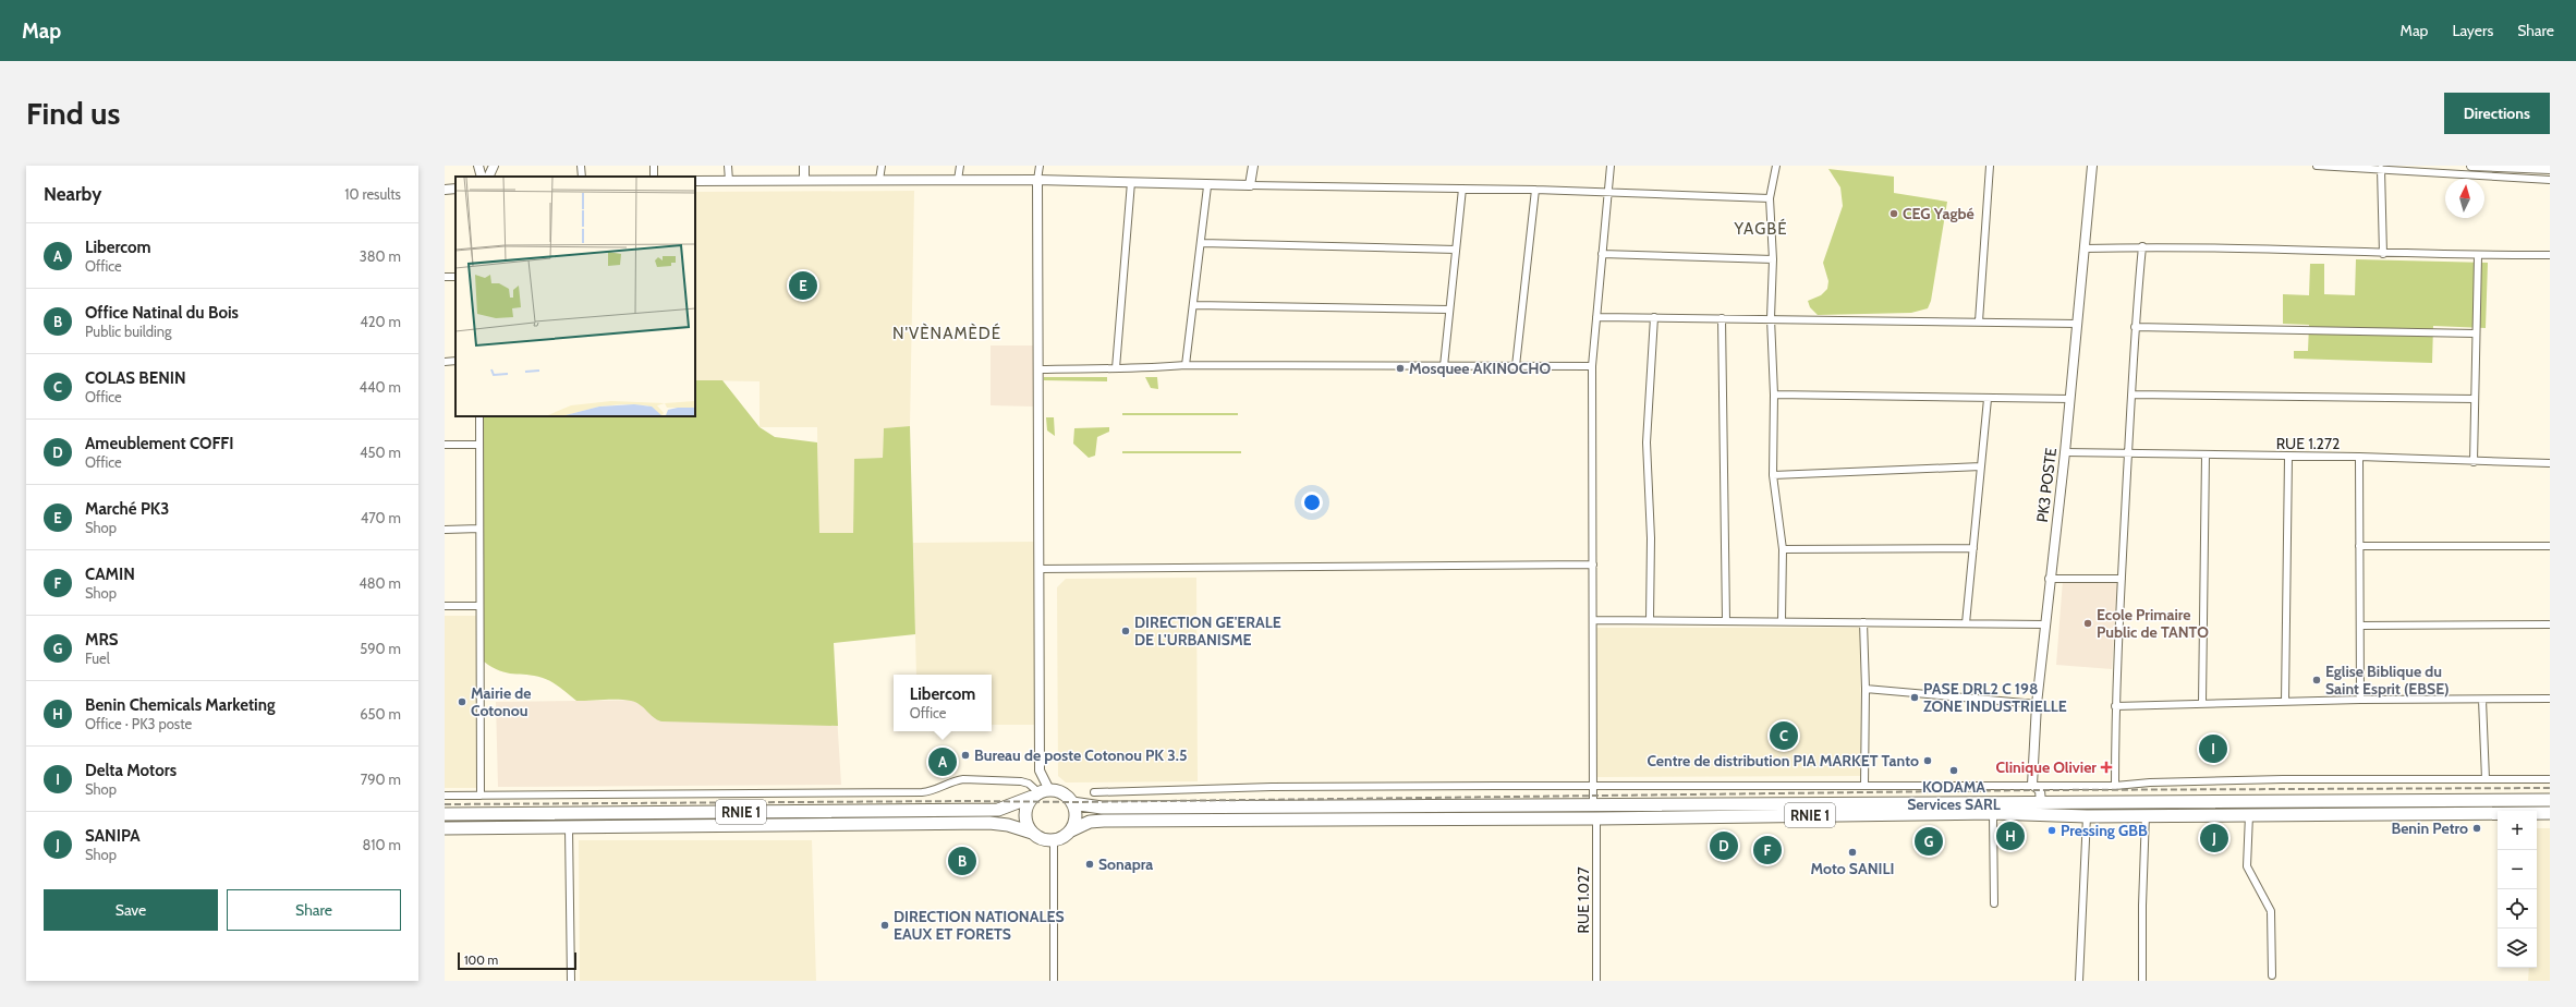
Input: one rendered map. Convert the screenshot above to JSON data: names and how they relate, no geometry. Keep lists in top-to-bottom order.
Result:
{
  "streets": {
    "highway": ["RNIE 1"],
    "street": ["RUE 1.272", "PK3 POSTE", "RUE 1.027"]
  },
  "crossings": [
    ["RUE 1.272", "PK3 POSTE"],
    ["PK3 POSTE", "RNIE 1"],
    ["RNIE 1", "RUE 1.027"]
  ],
  "districts": ["YAGBÉ", "N'VÈNAMÈDÉ"],
  "places": {
    "other": [
      "CEG Yagbé",
      "Mosquee AKINOCHO",
      "Ecole Primaire Public de TANTO",
      "DIRECTION GE'ERALE DE L'URBANISME",
      "Eglise Biblique du Saint Esprit (EBSE)",
      "PASE DRL2 C 198 ZONE INDUSTRIELLE",
      "Mairie de Cotonou",
      "Bureau de poste Cotonou PK 3.5",
      "Centre de distribution PIA MARKET Tanto",
      "KODAMA Services SARL",
      "Benin Petro",
      "Pressing GBB",
      "Moto SANILI",
      "Sonapra",
      "DIRECTION NATIONALES EAUX ET FORETS"
    ],
    "health": ["Clinique Olivier"]
  },
  "scale_bar": "100 m",
  "north": "top",
  "page": {
    "header": "Map",
    "nav": ["Map", "Layers", "Share"],
    "buttons": [
      "Directions",
      ["Save", "Share"]
    ],
    "title": "Find us",
    "heading": ["Nearby", "10 results"],
    "list": [
      {
        "mark": "A",
        "name": "Libercom",
        "note": "Office",
        "value": "380 m"
      },
      {
        "mark": "B",
        "name": "Office Natinal du Bois",
        "note": "Public building",
        "value": "420 m"
      },
      {
        "mark": "C",
        "name": "COLAS BENIN",
        "note": "Office",
        "value": "440 m"
      },
      {
        "mark": "D",
        "name": "Ameublement COFFI",
        "note": "Office",
        "value": "450 m"
      },
      {
        "mark": "E",
        "name": "Marché PK3",
        "note": "Shop",
        "value": "470 m"
      },
      {
        "mark": "F",
        "name": "CAMIN",
        "note": "Shop",
        "value": "480 m"
      },
      {
        "mark": "G",
        "name": "MRS",
        "note": "Fuel",
        "value": "590 m"
      },
      {
        "mark": "H",
        "name": "Benin Chemicals Marketing",
        "note": "Office · PK3 poste",
        "value": "650 m"
      },
      {
        "mark": "I",
        "name": "Delta Motors",
        "note": "Shop",
        "value": "790 m"
      },
      {
        "mark": "J",
        "name": "SANIPA",
        "note": "Shop",
        "value": "810 m"
      }
    ],
    "pins": [
      "E",
      "C",
      "I",
      "A",
      "H",
      "J",
      "G",
      "D",
      "F",
      "B"
    ],
    "popup": ["Libercom", "Office"],
    "map_buttons": ["+", "−"],
    "scale": "100 m"
  }
}
